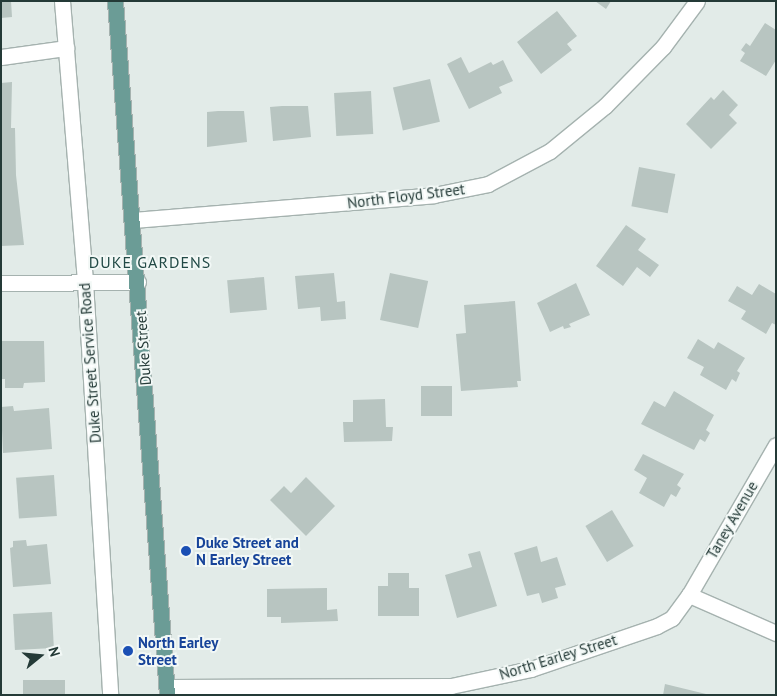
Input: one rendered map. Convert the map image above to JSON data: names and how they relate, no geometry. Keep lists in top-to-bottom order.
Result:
{
  "streets": {
    "main road": ["Duke Street"],
    "street": [
      "North Floyd Street",
      "Duke Street Service Road",
      "Taney Avenue",
      "North Earley Street"
    ]
  },
  "crossings": [
    ["North Floyd Street", "Duke Street"],
    ["Duke Street", "North Earley Street"],
    ["Taney Avenue", "North Earley Street"]
  ],
  "districts": ["DUKE GARDENS"],
  "places": ["Duke Street and N Earley Street", "North Earley Street"],
  "north": "right"
}
